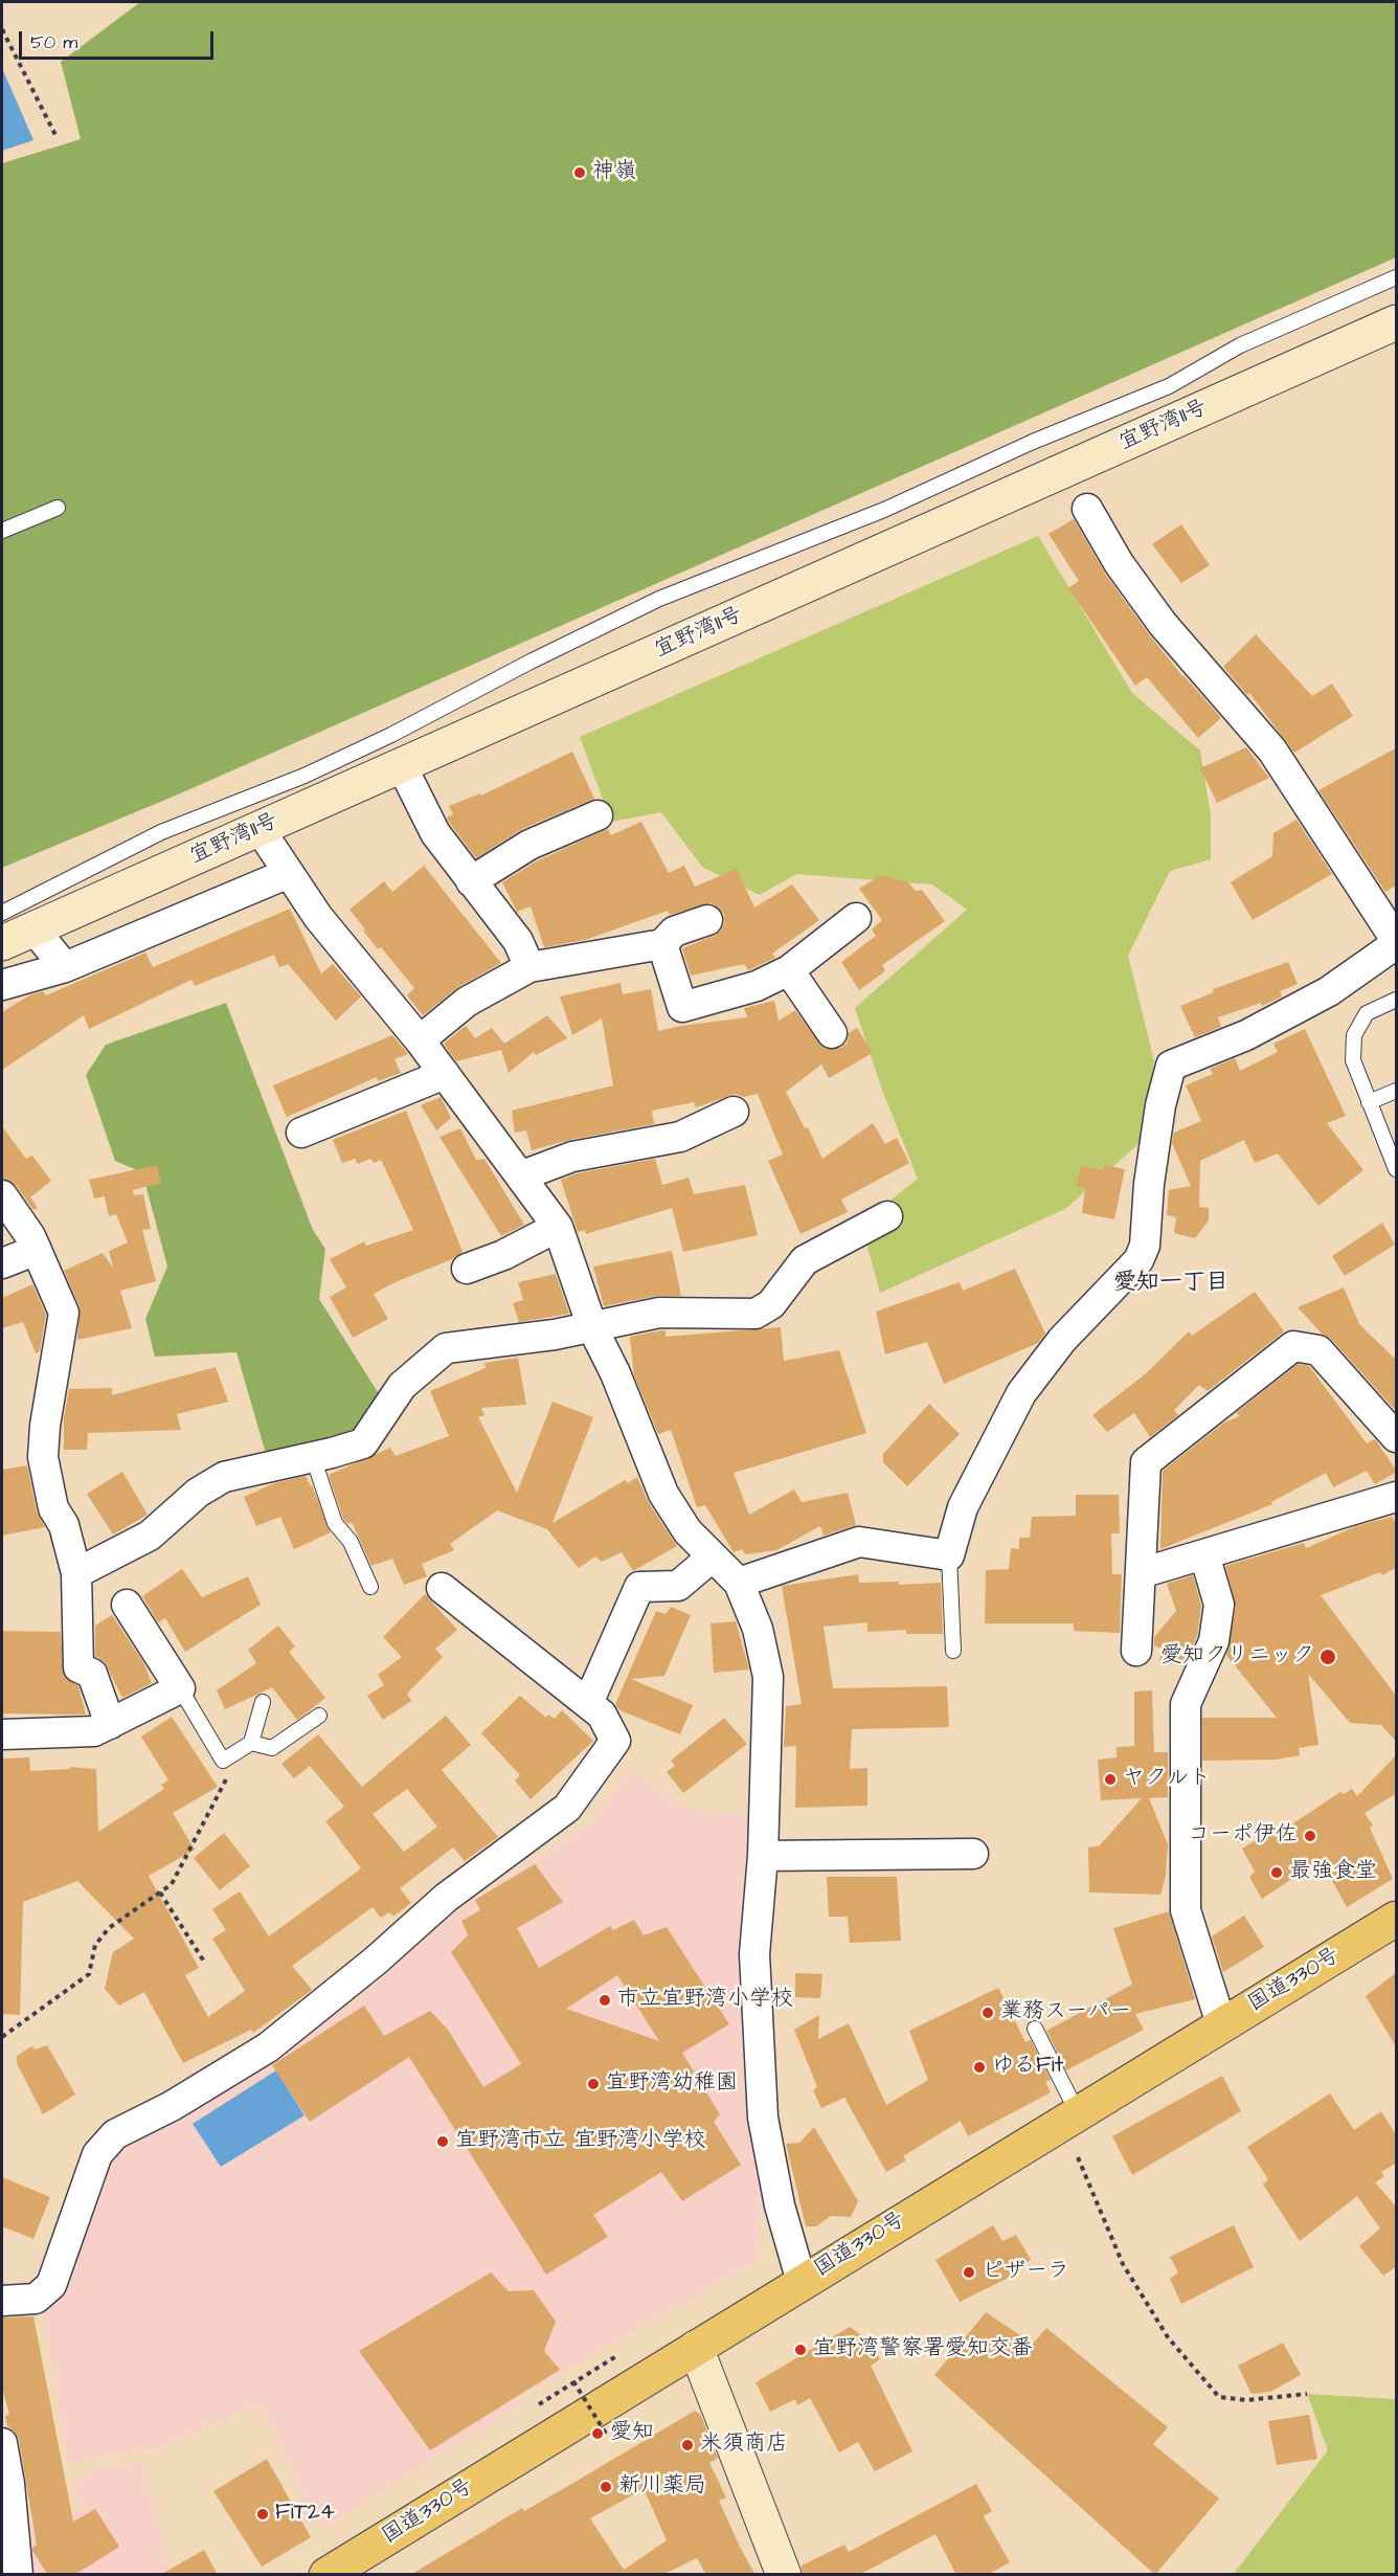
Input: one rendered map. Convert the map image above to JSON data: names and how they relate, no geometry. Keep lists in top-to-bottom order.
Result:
{
  "streets": {
    "highway": ["国道330号"],
    "street": ["宜野湾11号"]
  },
  "districts": ["愛知一丁目"],
  "places": [
    "神嶺",
    "愛知クリニック",
    "ヤクルト",
    "コーポ伊佐",
    "最強食堂",
    "市立宜野湾小学校",
    "業務スーパー",
    "ゆるFit",
    "宜野湾幼稚園",
    "宜野湾市立 宜野湾小学校",
    "ピザーラ",
    "宜野湾警察署愛知交番",
    "愛知",
    "米須商店",
    "新川薬局",
    "FiT24"
  ],
  "scale_bar": "50 m"
}
